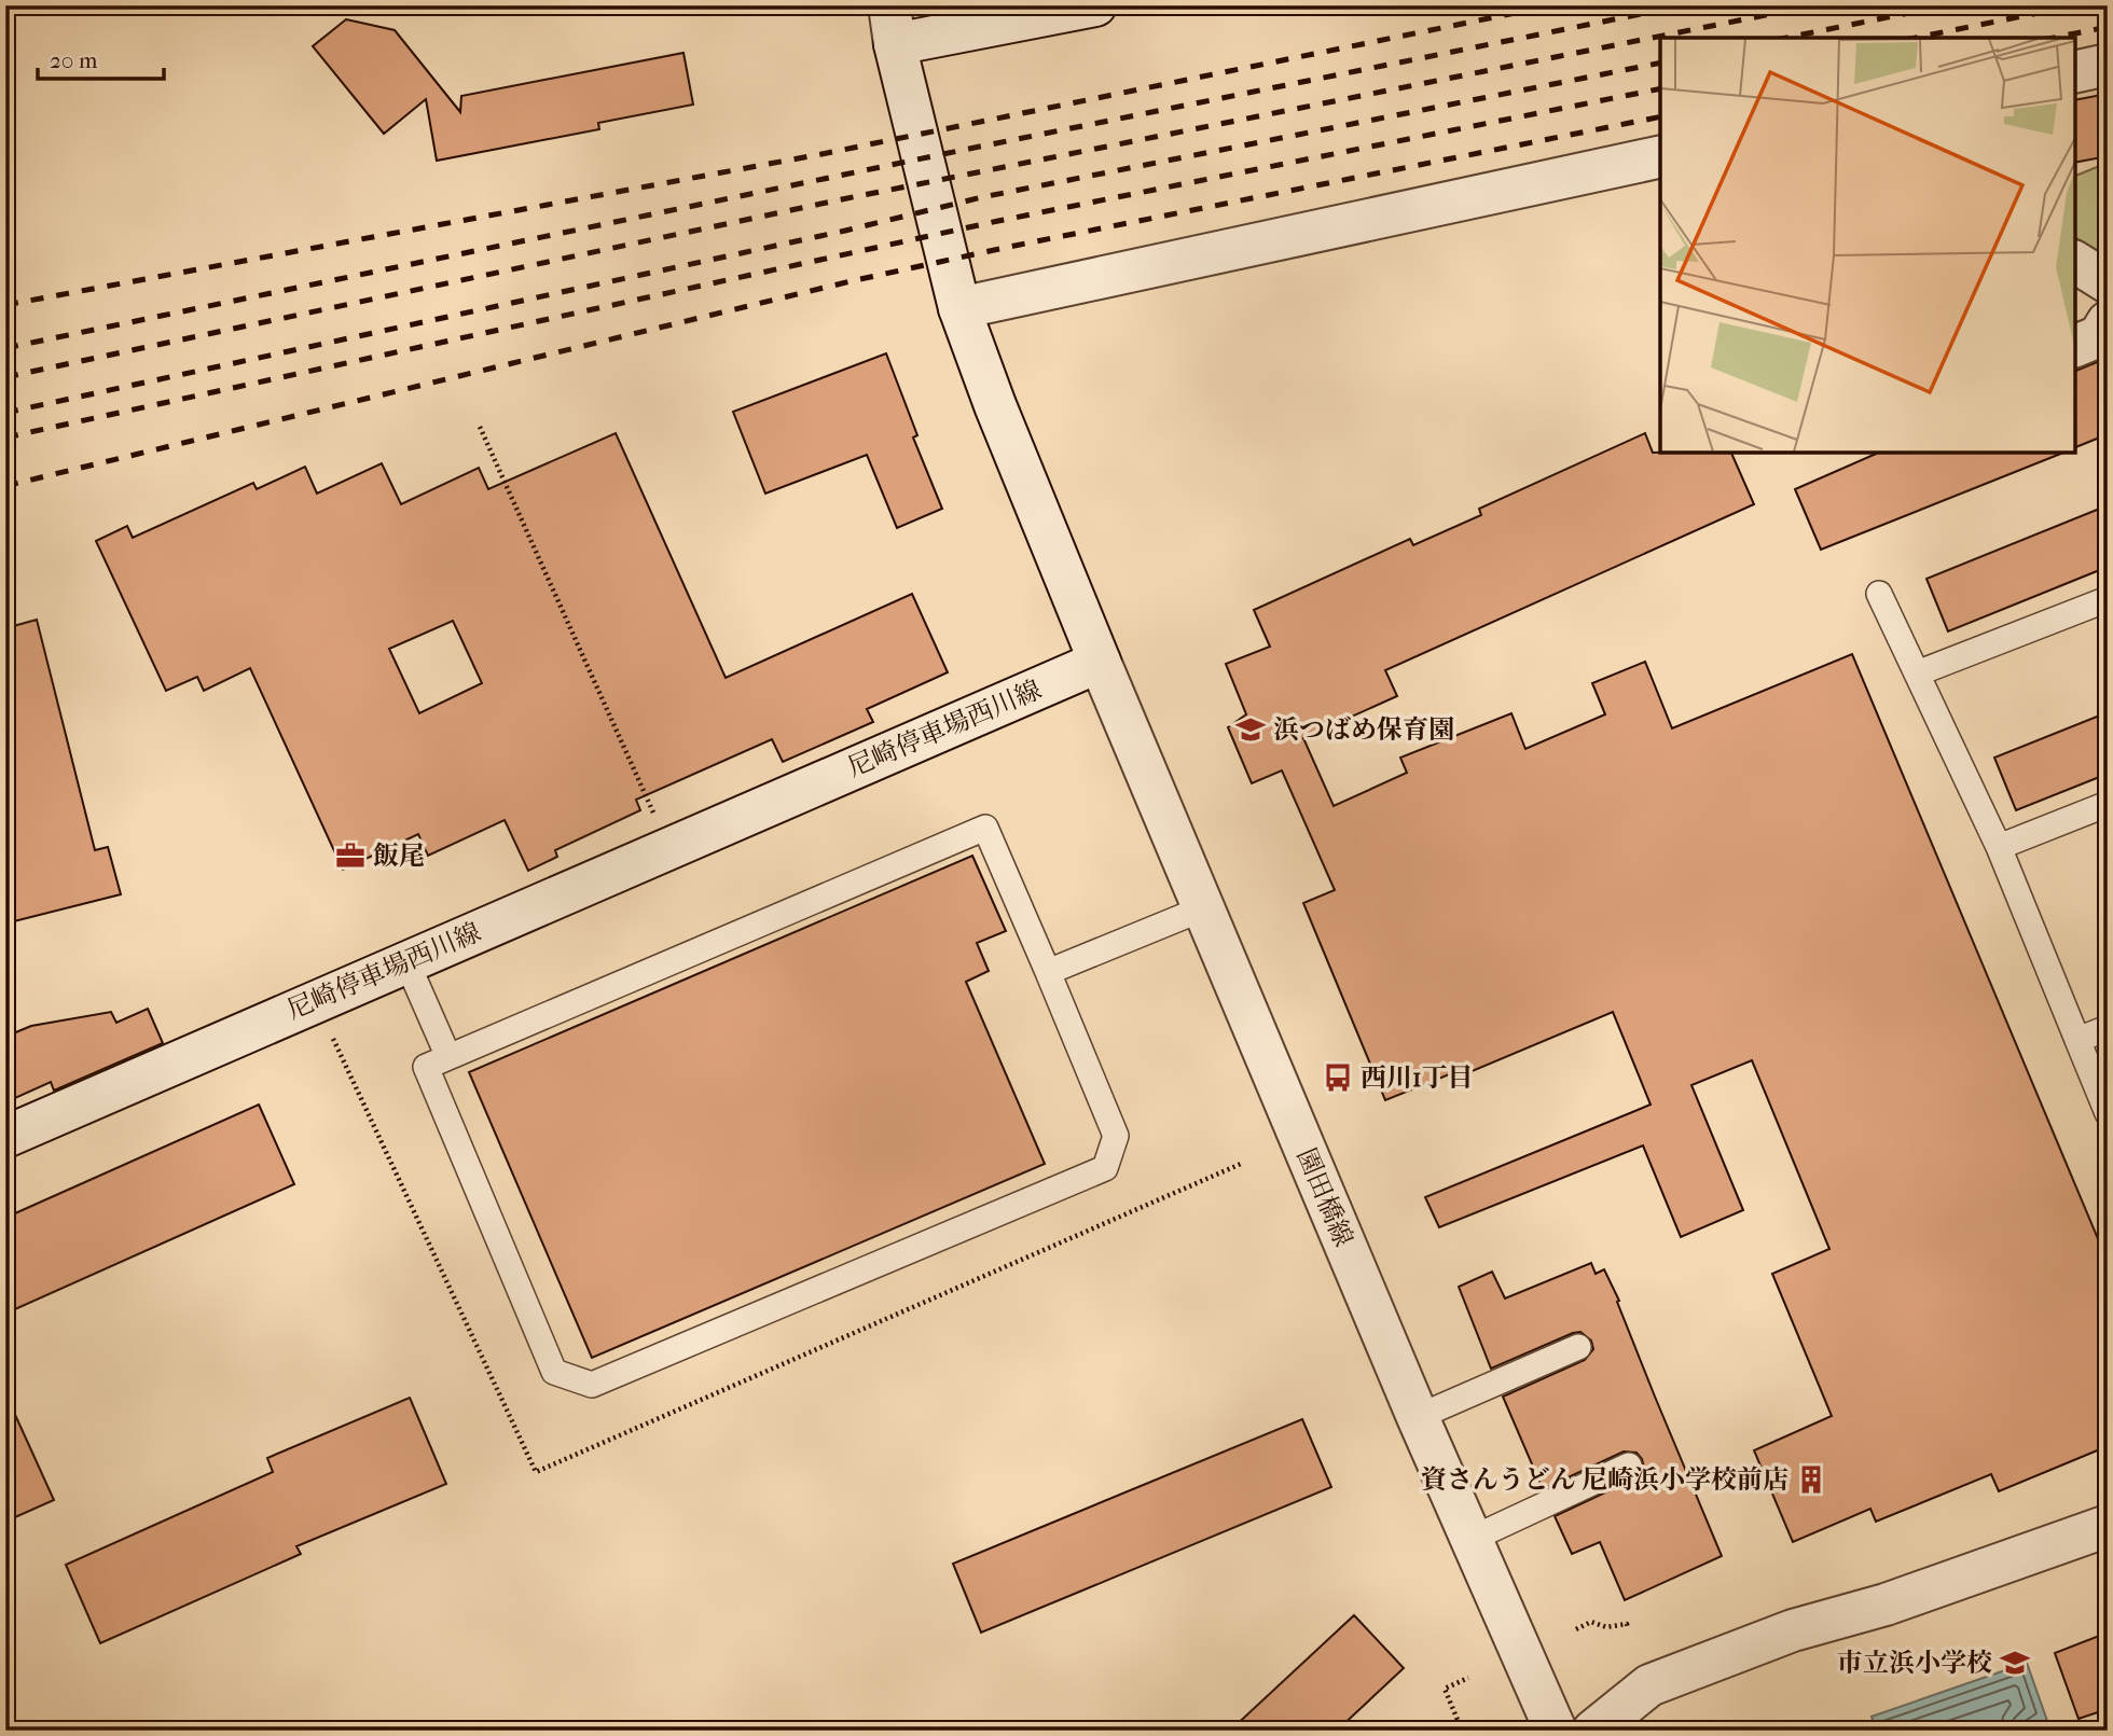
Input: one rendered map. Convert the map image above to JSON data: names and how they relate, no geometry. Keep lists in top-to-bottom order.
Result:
{
  "streets": {
    "street": ["尼崎停車場西川線", "園田橋線"]
  },
  "crossings": [
    ["尼崎停車場西川線", "園田橋線"]
  ],
  "places": {
    "school or university": ["浜つばめ保育園", "市立浜小学校"],
    "office": ["飯尾"],
    "bus stop": ["西川1丁目"],
    "building": ["資さんうどん 尼崎浜小学校前店"]
  },
  "scale_bar": "20 m"
}
